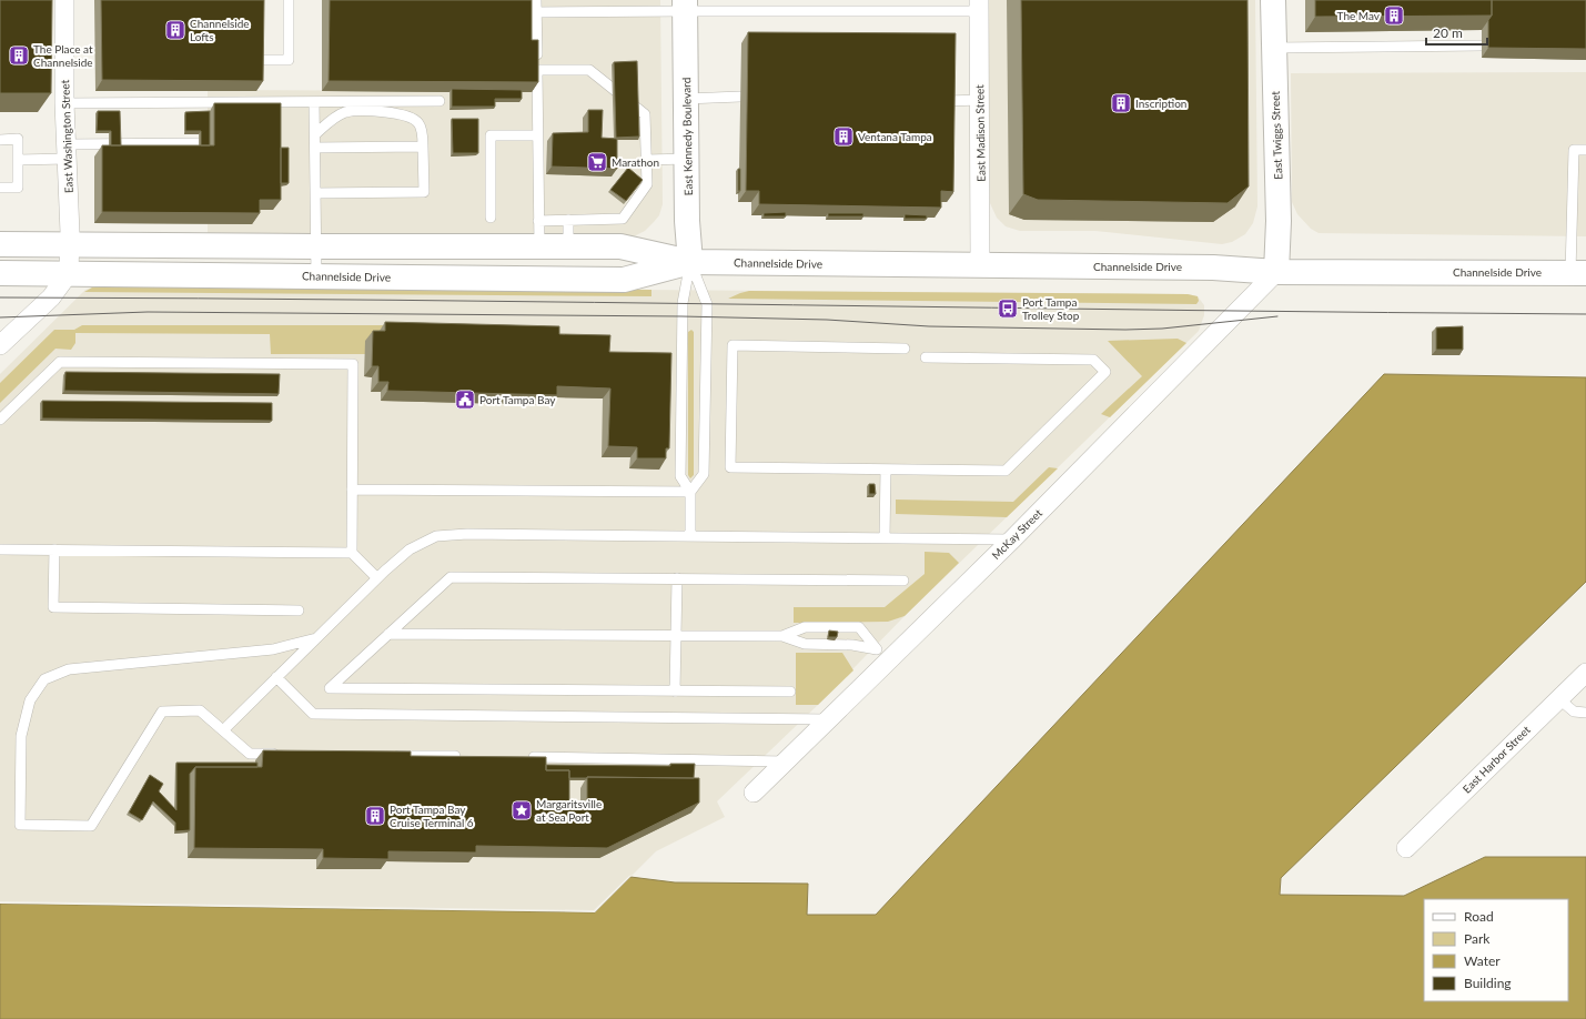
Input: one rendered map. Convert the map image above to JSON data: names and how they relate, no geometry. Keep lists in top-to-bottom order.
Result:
{
  "streets": {
    "main road": ["East Twiggs Street", "East Kennedy Boulevard", "Channelside Drive"],
    "street": [
      "East Madison Street",
      "East Washington Street",
      "McKay Street",
      "East Harbor Street"
    ]
  },
  "crossings": [
    ["East Madison Street", "Channelside Drive"],
    ["East Twiggs Street", "Channelside Drive"],
    ["East Twiggs Street", "McKay Street"],
    ["East Washington Street", "Channelside Drive"],
    ["East Kennedy Boulevard", "Channelside Drive"],
    ["Channelside Drive", "McKay Street"]
  ],
  "places": {
    "building": [
      "The Mav",
      "Channelside Lofts",
      "The Place at Channelside",
      "Inscription",
      "Ventana Tampa",
      "Port Tampa Bay Cruise Terminal 6"
    ],
    "supermarket": ["Marathon"],
    "bus stop": ["Port Tampa Trolley Stop"],
    "public building": ["Port Tampa Bay"],
    "place": ["Margaritsville at Sea Port"]
  },
  "legend": [
    "Road",
    "Park",
    "Water",
    "Building"
  ],
  "scale_bar": "20 m"
}
